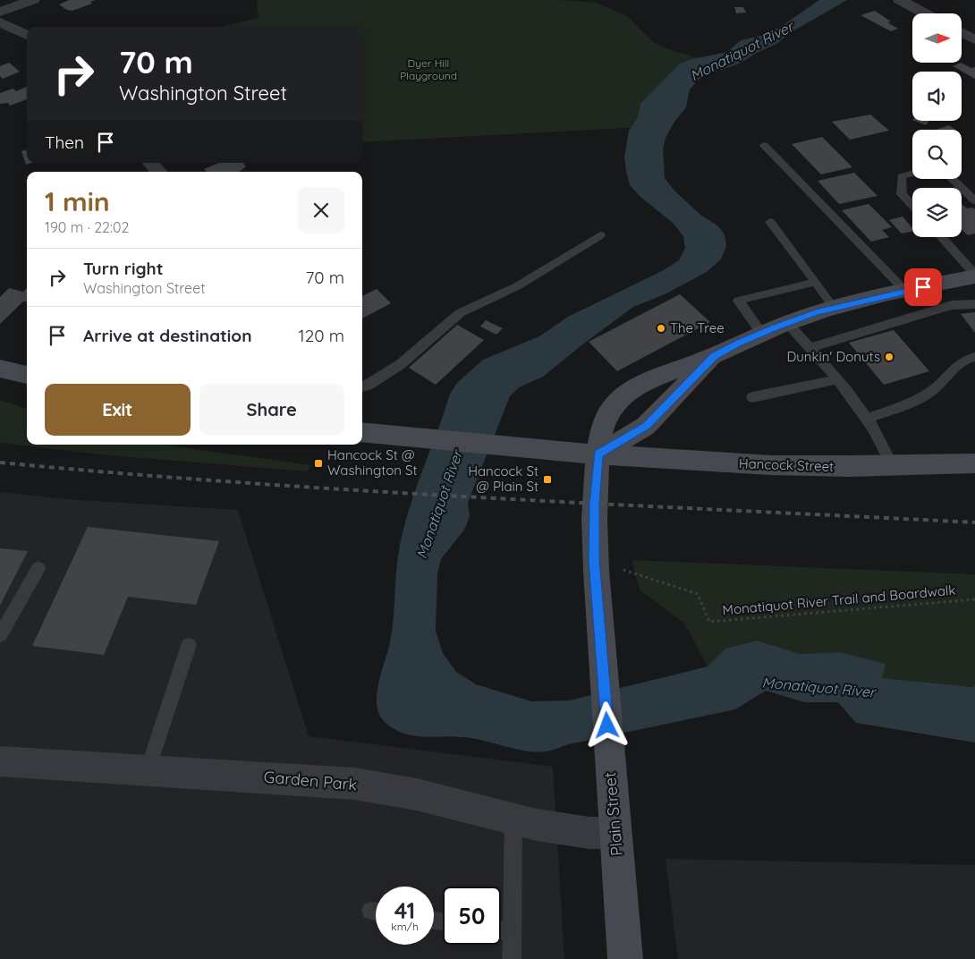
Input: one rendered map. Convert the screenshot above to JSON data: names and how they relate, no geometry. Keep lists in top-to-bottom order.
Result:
{
  "streets": {
    "main road": ["Hancock Street", "Plain Street"],
    "street": ["Garden Park"],
    "path": ["Monatiquot River Trail and Boardwalk"]
  },
  "crossings": [
    ["Hancock Street", "Plain Street"],
    ["Monatiquot River Trail and Boardwalk", "Plain Street"],
    ["Garden Park", "Plain Street"]
  ],
  "water": ["Monatiquot River"],
  "parks": ["Dyer Hill Playground"],
  "places": {
    "other": ["The Tree", "Dunkin' Donuts"],
    "transit": ["Hancock St @ Washington St", "Hancock St @ Plain St"]
  },
  "north": "right",
  "page": {
    "turn": ["70 m", "Washington Street"],
    "then": "Then",
    "heading": ["1 min", "190 m · 22:02"],
    "list": [
      {
        "name": "Turn right",
        "note": "Washington Street",
        "value": "70 m"
      },
      {
        "name": "Arrive at destination",
        "value": "120 m"
      }
    ],
    "buttons": ["Exit", "Share"],
    "speed": "41 km/h",
    "limit": "50"
  }
}
